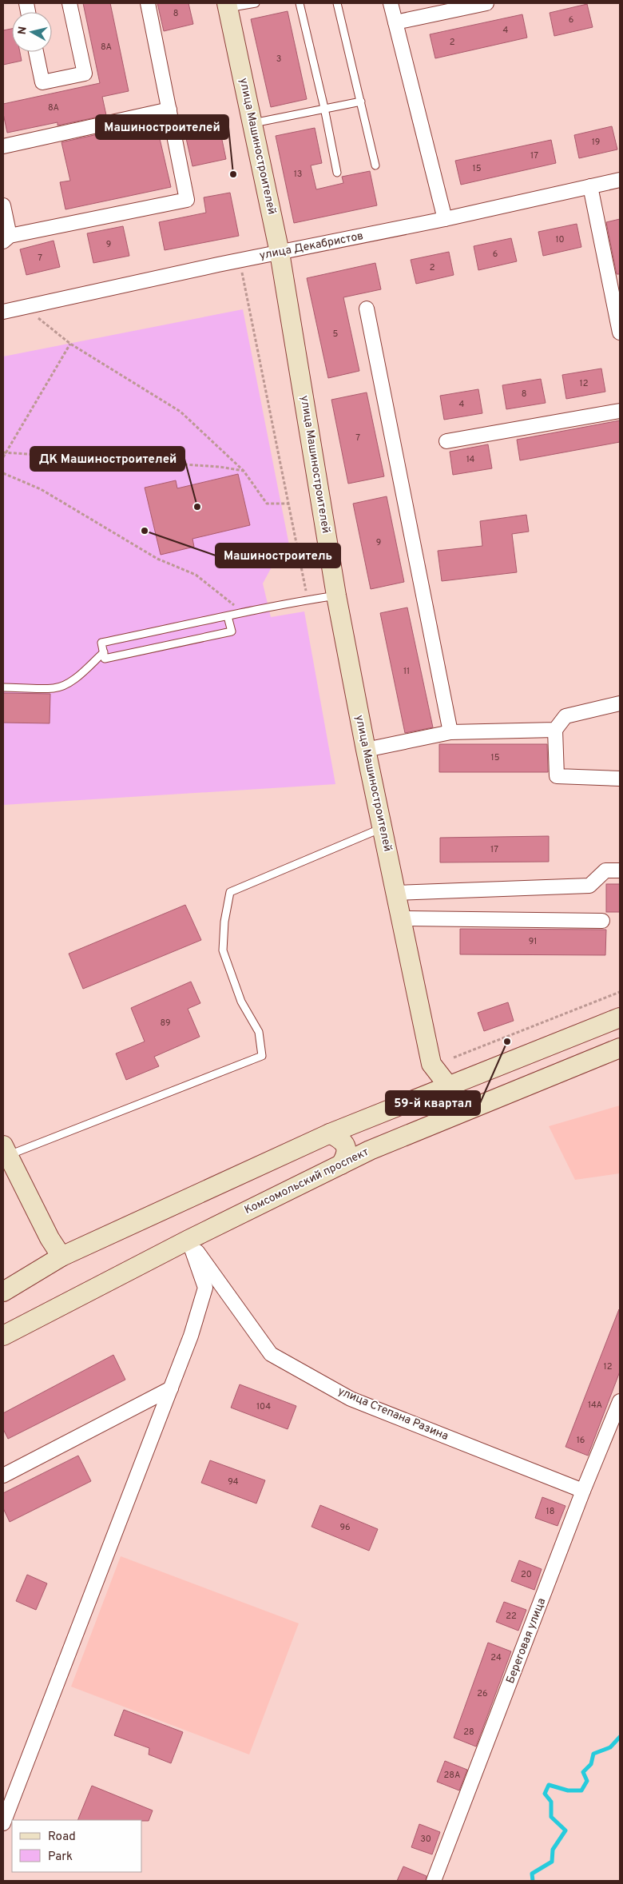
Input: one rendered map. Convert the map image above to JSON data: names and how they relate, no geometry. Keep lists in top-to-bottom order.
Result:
{
  "streets": {
    "main road": ["улица Машиностроителей", "Комсомольский проспект"],
    "street": ["улица Декабристов", "улица Степана Разина", "Береговая улица"]
  },
  "crossings": [
    ["улица Машиностроителей", "улица Декабристов"],
    ["Комсомольский проспект", "улица Степана Разина"],
    ["улица Степана Разина", "Береговая улица"]
  ],
  "places": [
    "Машиностроителей",
    "ДК Машиностроителей",
    "Машиностроитель",
    "59-й квартал"
  ],
  "house_numbers": [
    "8",
    "6",
    "4",
    "2",
    "8А",
    "3",
    "8А",
    "19",
    "17",
    "15",
    "13",
    "10",
    "9",
    "6",
    "7",
    "2",
    "5",
    "12",
    "8",
    "4",
    "7",
    "14",
    "9",
    "11",
    "15",
    "17",
    "91",
    "89",
    "12",
    "14А",
    "104",
    "16",
    "94",
    "18",
    "96",
    "20",
    "22",
    "24",
    "26",
    "28",
    "28А",
    "30"
  ],
  "legend": ["Road", "Park"],
  "north": "left"
}
